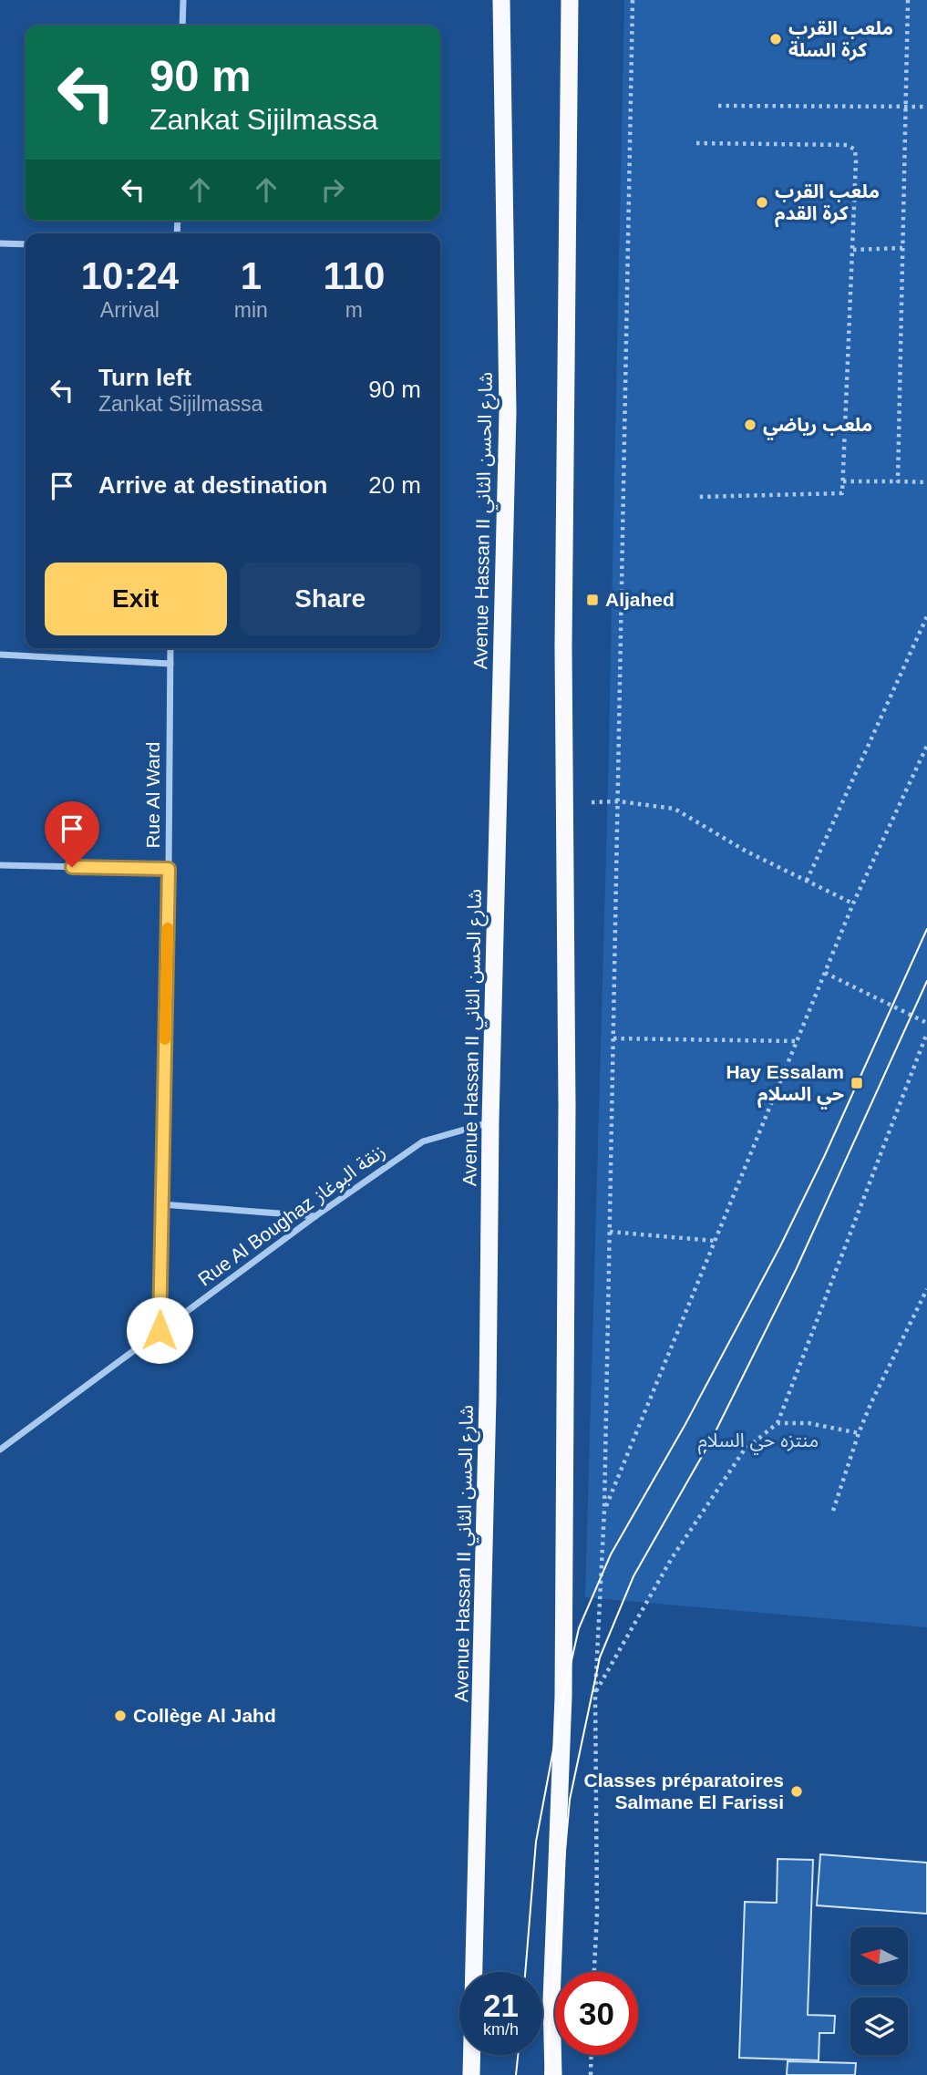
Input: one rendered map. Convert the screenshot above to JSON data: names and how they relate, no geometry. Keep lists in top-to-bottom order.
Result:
{
  "streets": {
    "highway": ["Avenue Hassan II شارع الحسن الثاني"],
    "street": ["Rue Al Ward", "Rue Al Boughaz زنقة البوغاز"]
  },
  "crossings": [
    ["Avenue Hassan II شارع الحسن الثاني", "Rue Al Boughaz زنقة البوغاز"],
    ["Rue Al Ward", "Rue Al Boughaz زنقة البوغاز"]
  ],
  "parks": ["منتزه حي السلام"],
  "places": {
    "other": [
      "ملعب القرب كرة السلة",
      "ملعب القرب كرة القدم",
      "ملعب رياضي",
      "Collège Al Jahd",
      "Classes préparatoires Salmane El Farissi"
    ],
    "transit": ["Aljahed", "Hay Essalam حي السلام"]
  },
  "north": "left",
  "page": {
    "turn": ["90 m", "Zankat Sijilmassa"],
    "eta": [
      "10:24",
      "Arrival",
      "1",
      "min",
      "110",
      "m"
    ],
    "list": [
      {
        "name": "Turn left",
        "note": "Zankat Sijilmassa",
        "value": "90 m"
      },
      {
        "name": "Arrive at destination",
        "value": "20 m"
      }
    ],
    "buttons": ["Exit", "Share"],
    "speed": "21 km/h",
    "limit": "30"
  }
}
